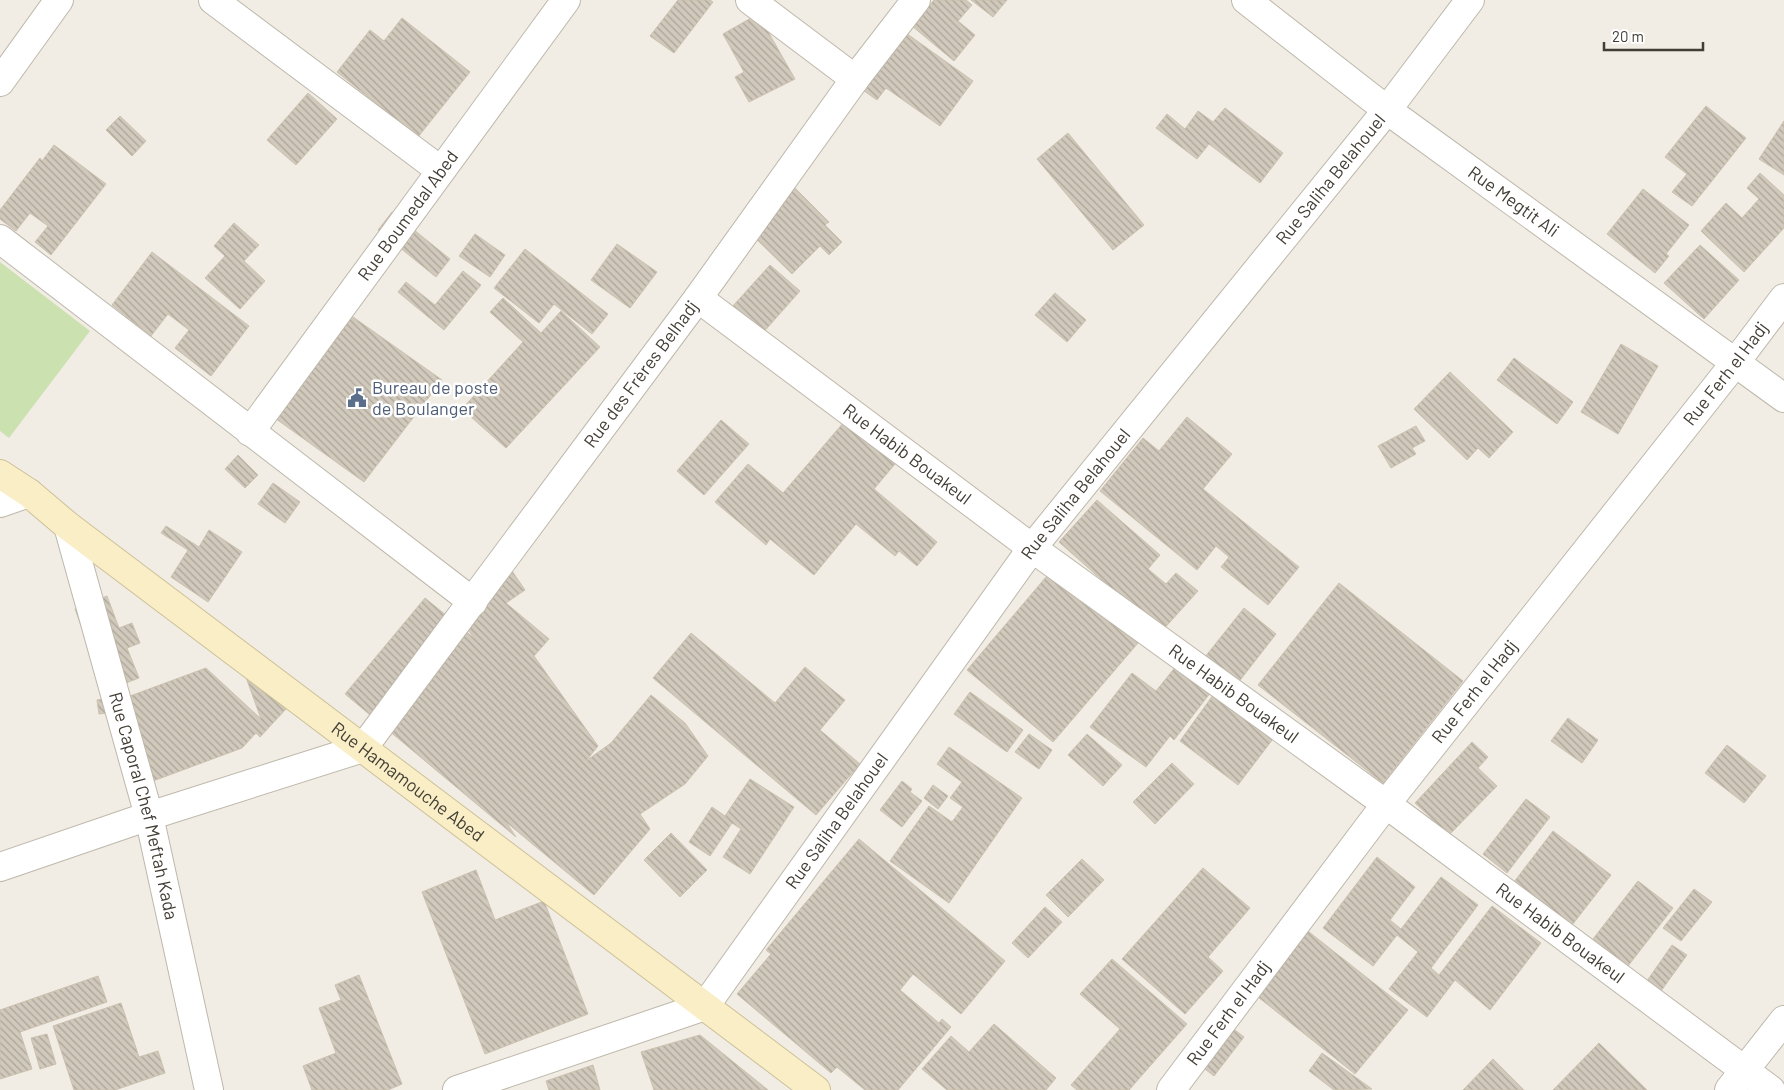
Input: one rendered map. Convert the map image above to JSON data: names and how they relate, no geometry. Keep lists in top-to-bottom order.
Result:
{
  "streets": {
    "main road": ["Rue Hamamouche Abed"],
    "street": [
      "Rue Saliha Belahouel",
      "Rue Megtit Ali",
      "Rue Boumedal Abed",
      "Rue Ferh el Hadj",
      "Rue des Frères Belhadj",
      "Rue Habib Bouakeul",
      "Rue Caporal Chef Meftah Kada"
    ]
  },
  "crossings": [
    ["Rue Saliha Belahouel", "Rue Megtit Ali"],
    ["Rue Saliha Belahouel", "Rue Habib Bouakeul"],
    ["Rue Saliha Belahouel", "Rue Hamamouche Abed"],
    ["Rue Megtit Ali", "Rue Ferh el Hadj"],
    ["Rue Ferh el Hadj", "Rue Habib Bouakeul"],
    ["Rue des Frères Belhadj", "Rue Habib Bouakeul"],
    ["Rue des Frères Belhadj", "Rue Hamamouche Abed"],
    ["Rue Hamamouche Abed", "Rue Caporal Chef Meftah Kada"]
  ],
  "places": {
    "public building": ["Bureau de poste de Boulanger"]
  },
  "scale_bar": "20 m"
}
